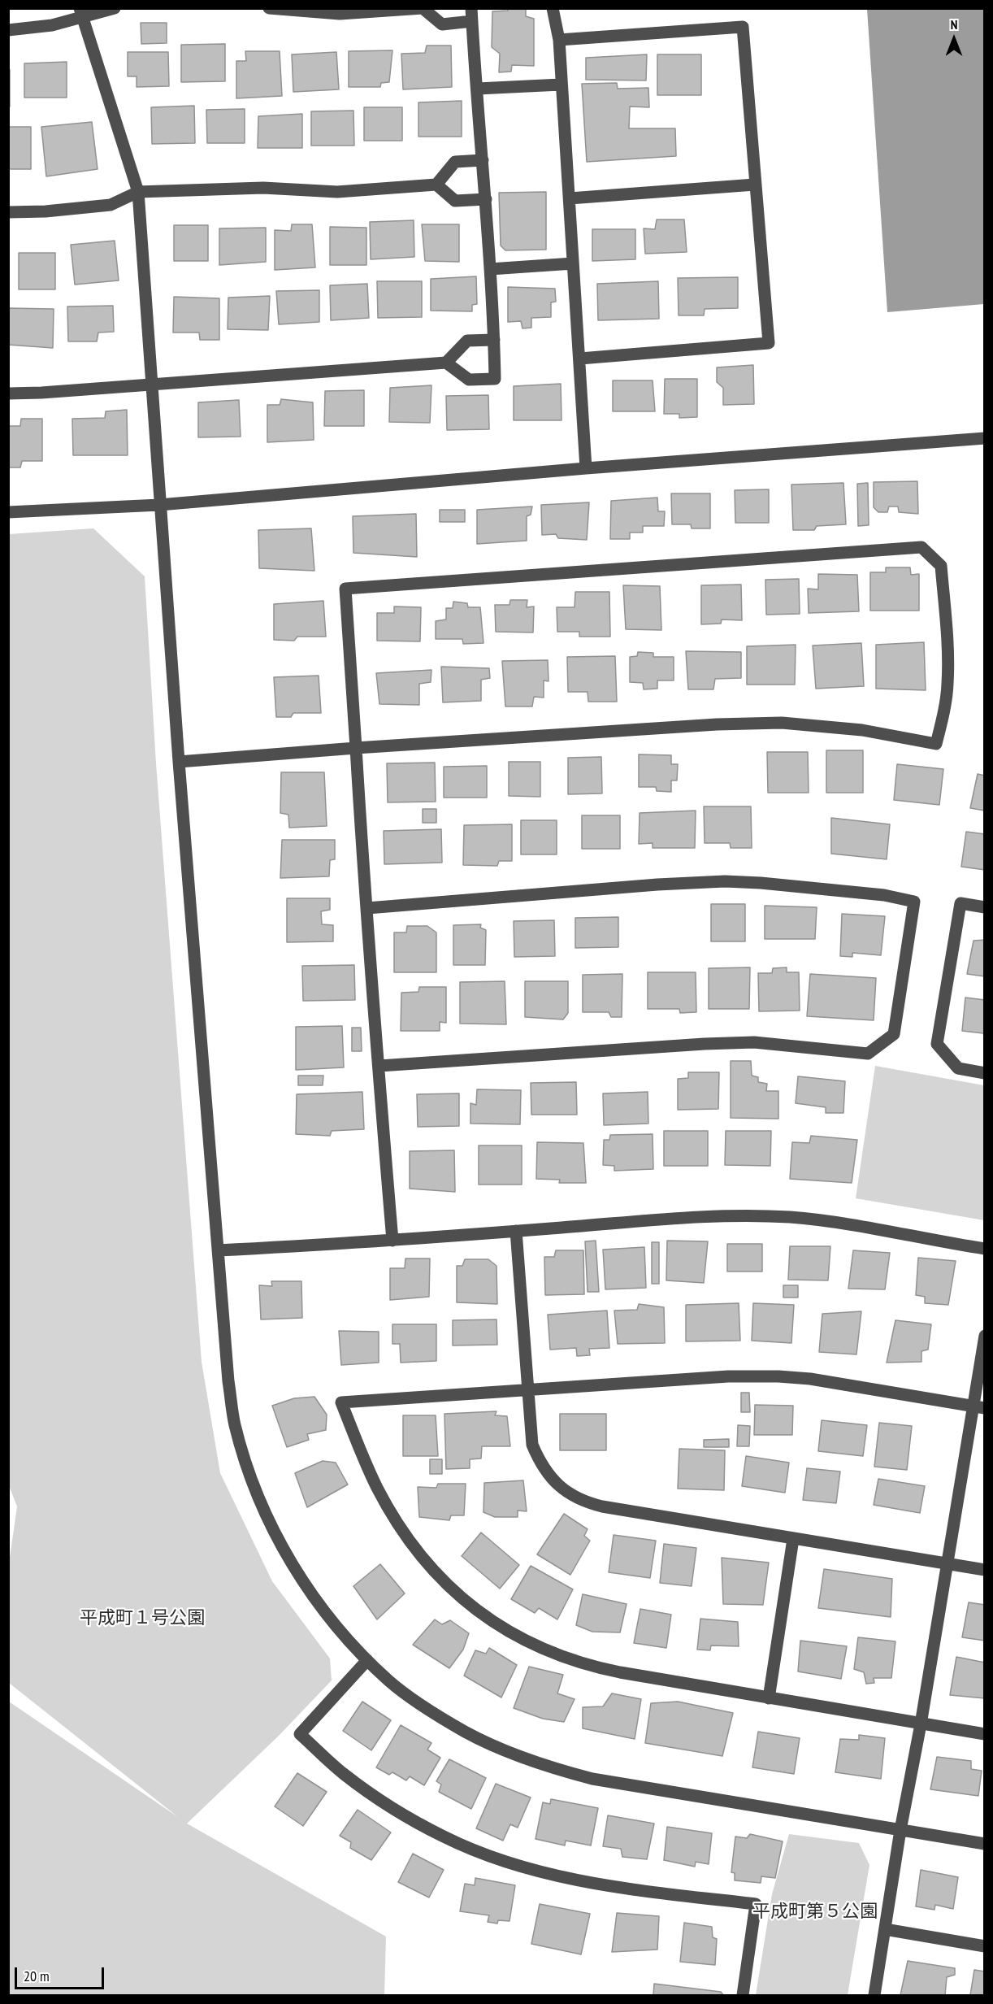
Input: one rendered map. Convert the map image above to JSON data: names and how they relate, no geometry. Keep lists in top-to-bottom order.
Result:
{
  "parks": ["平成町１号公園", "平成町第５公園"],
  "scale_bar": "20 m",
  "north": "top"
}
